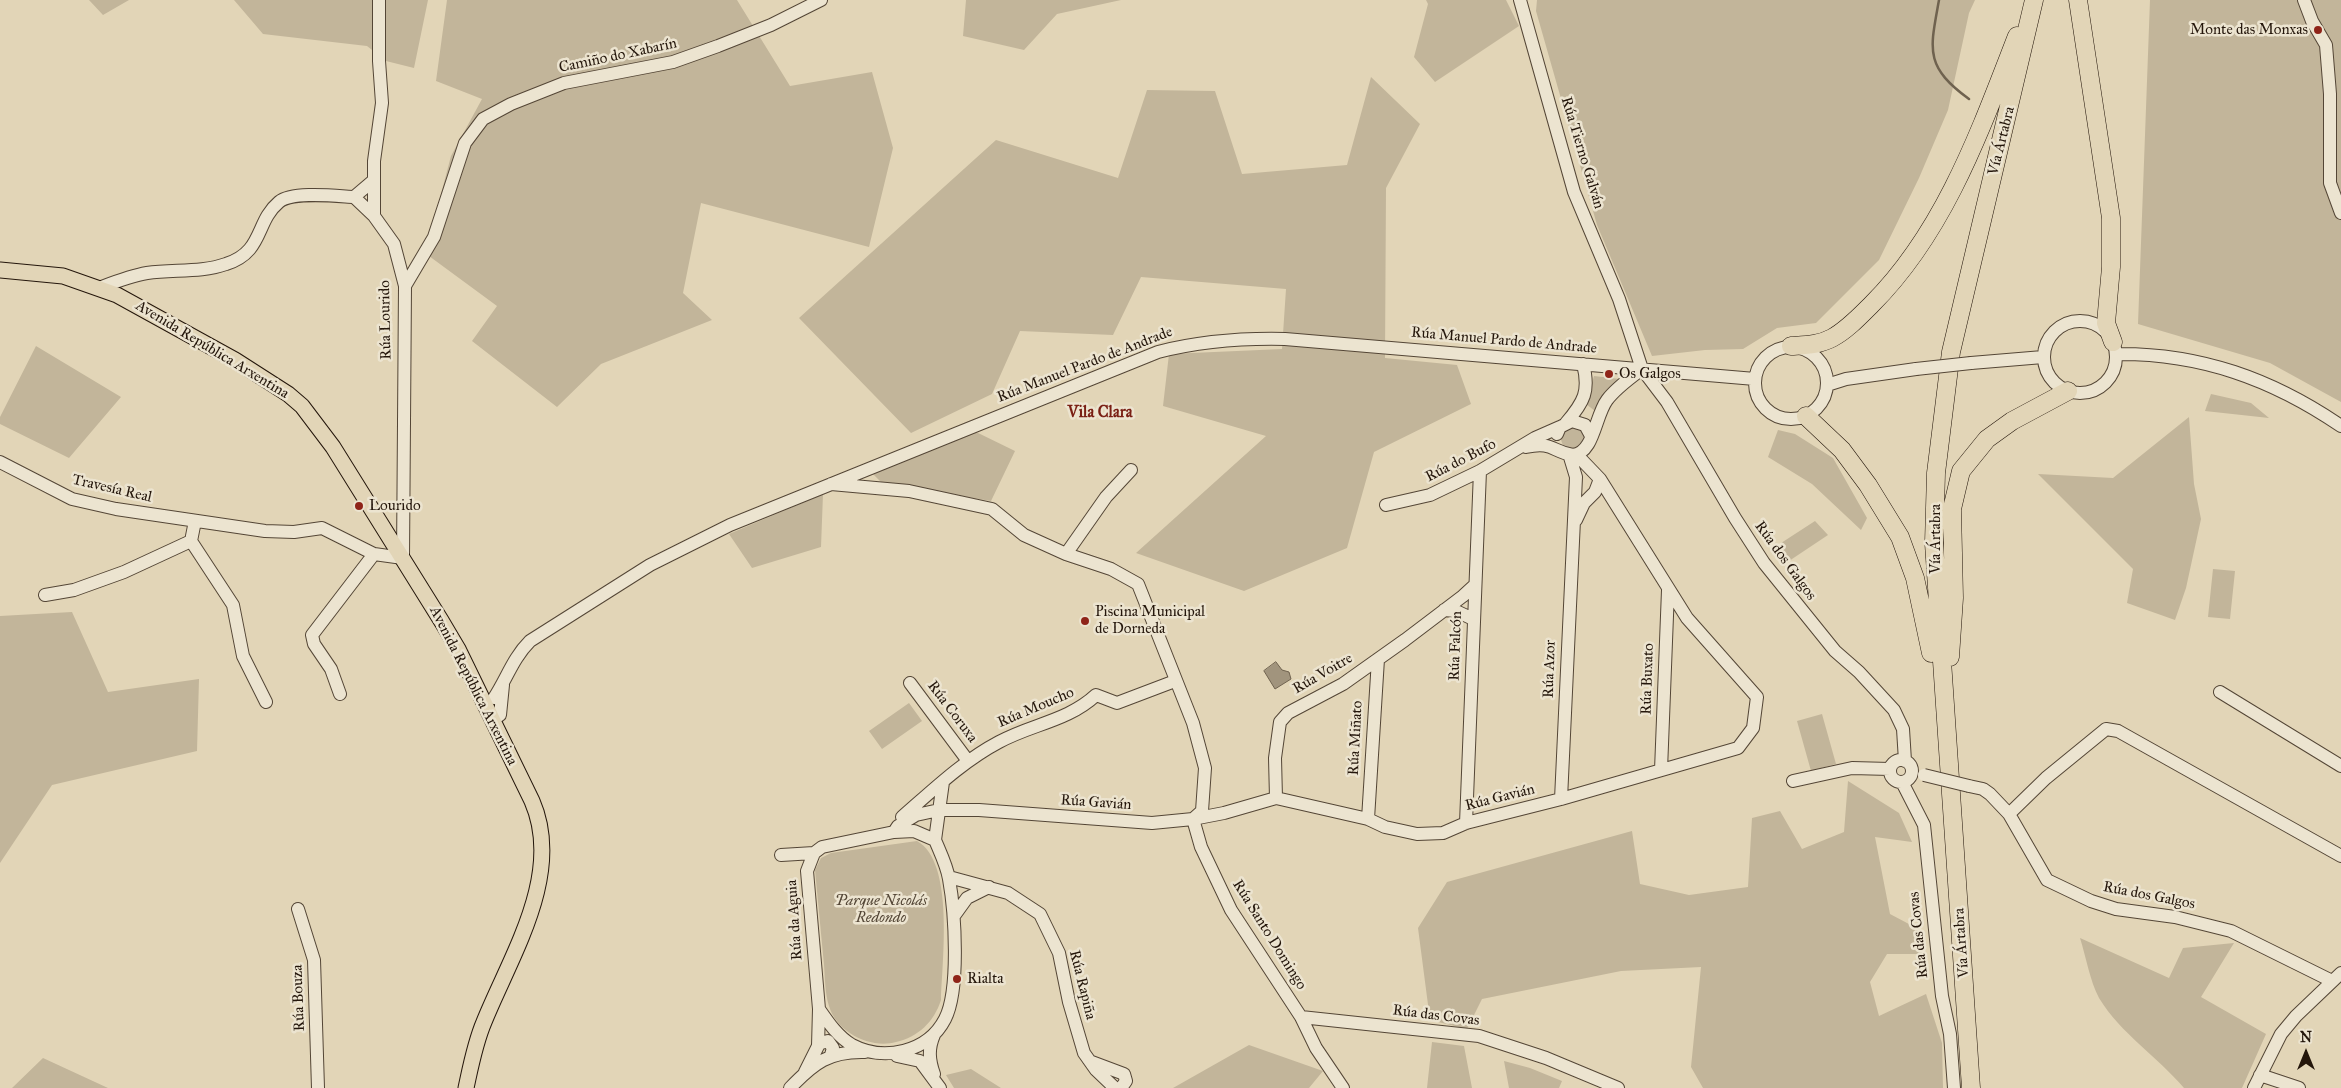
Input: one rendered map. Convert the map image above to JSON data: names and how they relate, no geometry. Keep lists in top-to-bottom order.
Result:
{
  "streets": {
    "highway": ["Vía Ártabra"],
    "main road": ["Avenida República Arxentina"],
    "street": [
      "Camiño do Xabarín",
      "Rúa Tierno Galván",
      "Rúa Lourido",
      "Rúa Manuel Pardo de Andrade",
      "Rúa do Bufo",
      "Travesía Real",
      "Rúa dos Galgos",
      "Rúa Falcón",
      "Rúa Azor",
      "Rúa Voitre",
      "Rúa Buxato",
      "Rúa Moucho",
      "Rúa Coruxa",
      "Rúa Miñato",
      "Rúa Gavián",
      "Rúa da Aguia",
      "Rúa Santo Domingo",
      "Rúa das Covas",
      "Rúa Rapiña",
      "Rúa Bouza"
    ]
  },
  "crossings": [
    ["Camiño do Xabarín", "Rúa Lourido"],
    ["Rúa Tierno Galván", "Rúa Manuel Pardo de Andrade"],
    ["Rúa Tierno Galván", "Rúa dos Galgos"],
    ["Rúa Lourido", "Avenida República Arxentina"],
    ["Rúa Lourido", "Travesía Real"],
    ["Rúa Manuel Pardo de Andrade", "Avenida República Arxentina"],
    ["Rúa Manuel Pardo de Andrade", "Rúa dos Galgos"],
    ["Avenida República Arxentina", "Travesía Real"],
    ["Rúa do Bufo", "Rúa Falcón"],
    ["Rúa do Bufo", "Rúa Azor"],
    ["Rúa do Bufo", "Rúa Gavián"],
    ["Rúa Falcón", "Rúa Voitre"],
    ["Rúa Falcón", "Rúa Gavián"],
    ["Rúa Azor", "Rúa Gavián"],
    ["Rúa Voitre", "Rúa Miñato"],
    ["Rúa Voitre", "Rúa Gavián"],
    ["Rúa Buxato", "Rúa Gavián"],
    ["Rúa Moucho", "Rúa Coruxa"],
    ["Rúa Miñato", "Rúa Gavián"],
    ["Rúa Gavián", "Rúa Santo Domingo"],
    ["Rúa da Aguia", "Rúa Rapiña"],
    ["Rúa Santo Domingo", "Rúa das Covas"]
  ],
  "districts": ["Vila Clara"],
  "parks": ["Parque Nicolás Redondo"],
  "places": [
    "Monte das Monxas",
    "Os Galgos",
    "Lourido",
    "Piscina Municipal de Dorneda",
    "Rialta"
  ],
  "north": "top"
}
